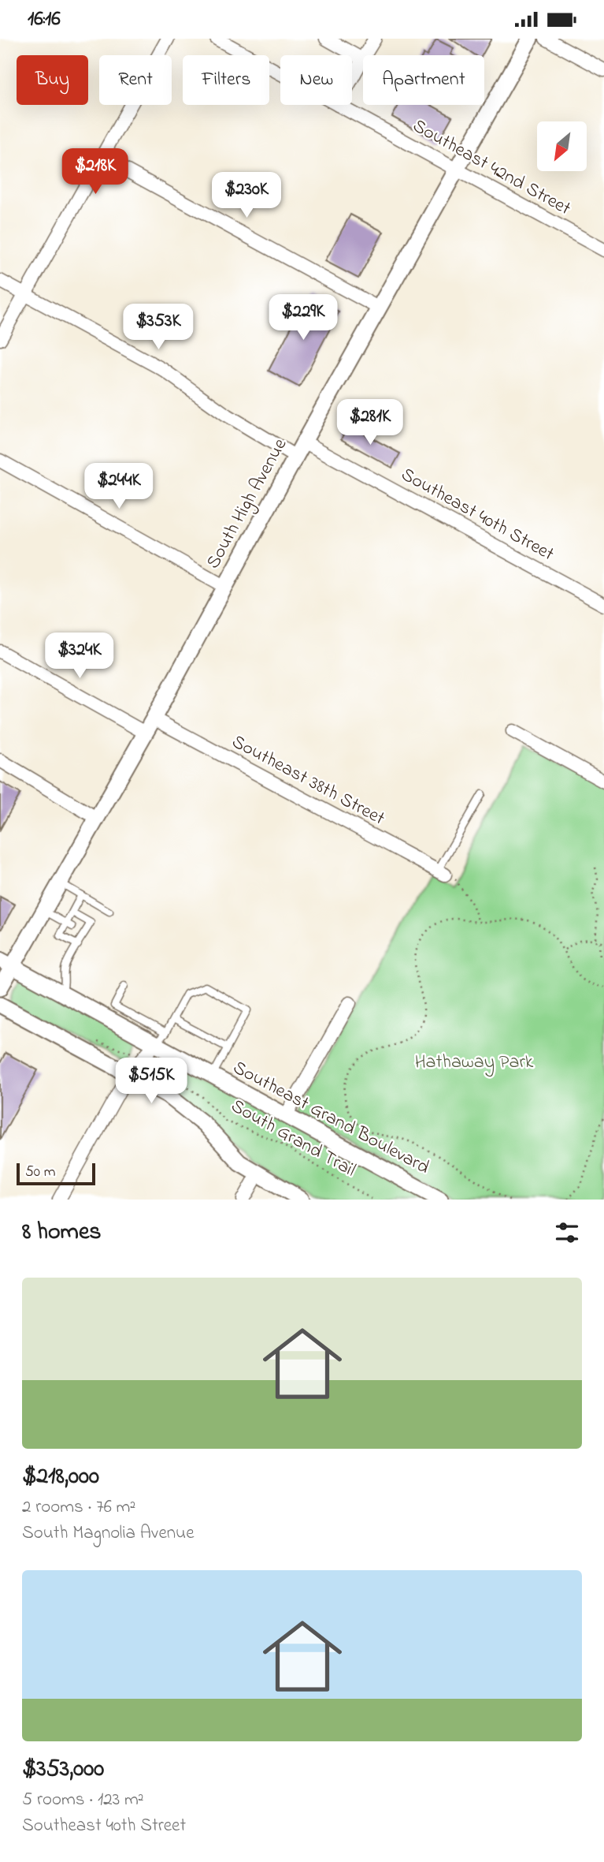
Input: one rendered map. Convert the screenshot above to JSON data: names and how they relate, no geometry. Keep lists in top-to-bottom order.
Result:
{
  "streets": {
    "street": [
      "Southeast 42nd Street",
      "South High Avenue",
      "Southeast 40th Street",
      "Southeast 38th Street",
      "Southeast Grand Boulevard"
    ],
    "path": ["South Grand Trail"]
  },
  "crossings": [
    ["Southeast 42nd Street", "South High Avenue"],
    ["South High Avenue", "Southeast 40th Street"],
    ["South High Avenue", "Southeast 38th Street"],
    ["South High Avenue", "Southeast Grand Boulevard"]
  ],
  "parks": ["Hathaway Park"],
  "scale_bar": "50 m",
  "north": "bottom left",
  "page": {
    "status": "16:16",
    "chip": [
      "Buy",
      "Rent",
      "Filters",
      "New",
      "Apartment"
    ],
    "price": [
      "$218K",
      "$230K",
      "$229K",
      "$353K",
      "$281K",
      "$244K",
      "$324K",
      "$515K"
    ],
    "scale": "50 m",
    "heading": "8 homes",
    "list": [
      {
        "name": "$218,000",
        "note": "2 rooms · 76 m² · South Magnolia Avenue"
      },
      {
        "name": "$353,000",
        "note": "5 rooms · 123 m² · Southeast 40th Street"
      }
    ]
  }
}
